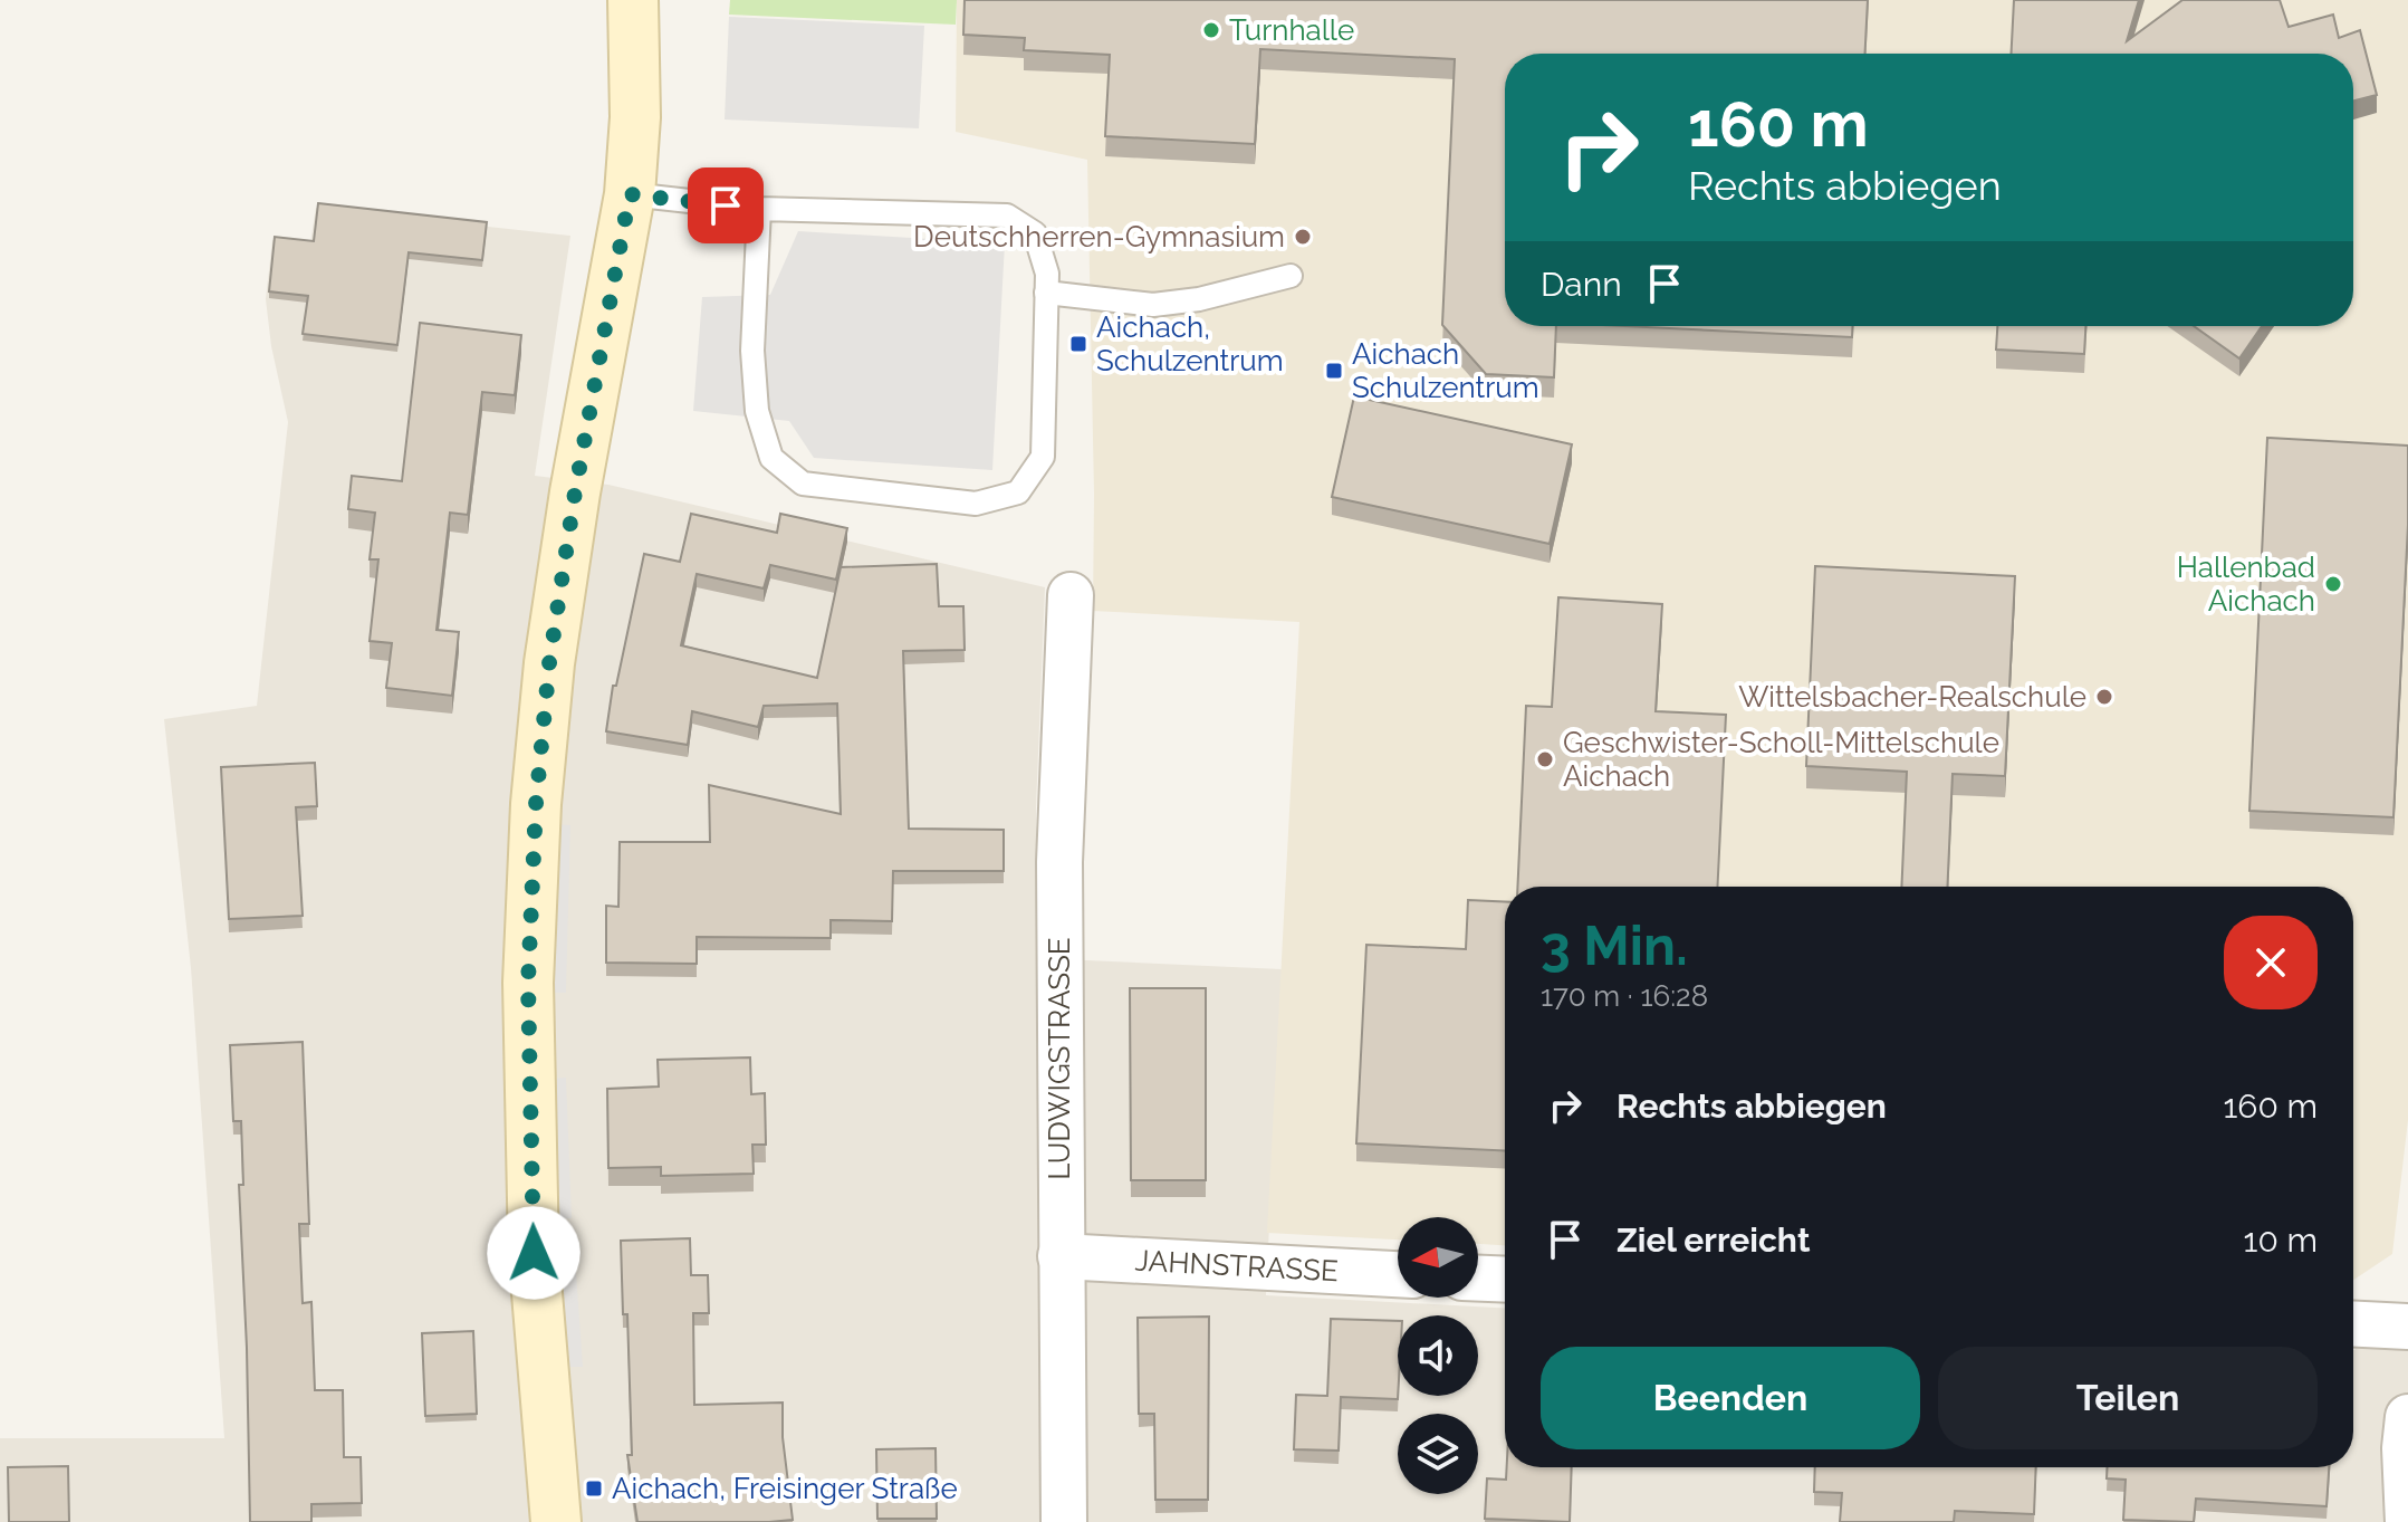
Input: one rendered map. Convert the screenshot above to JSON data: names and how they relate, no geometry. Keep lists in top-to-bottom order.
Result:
{
  "streets": {
    "street": ["LUDWIGSTRASSE", "JAHNSTRASSE"]
  },
  "crossings": [
    ["LUDWIGSTRASSE", "JAHNSTRASSE"]
  ],
  "places": {
    "other": [
      "Turnhalle",
      "Deutschherren-Gymnasium",
      "Hallenbad Aichach",
      "Wittelsbacher-Realschule",
      "Geschwister-Scholl-Mittelschule Aichach"
    ],
    "transit": ["Aichach, Schulzentrum", "Aichach Schulzentrum", "Aichach, Freisinger Straße"]
  },
  "north": "left",
  "page": {
    "turn": ["160 m", "Rechts abbiegen"],
    "then": "Dann",
    "heading": ["3 Min.", "170 m · 16:28"],
    "list": [
      {
        "name": "Rechts abbiegen",
        "value": "160 m"
      },
      {
        "name": "Ziel erreicht",
        "value": "10 m"
      }
    ],
    "buttons": ["Beenden", "Teilen"]
  }
}
